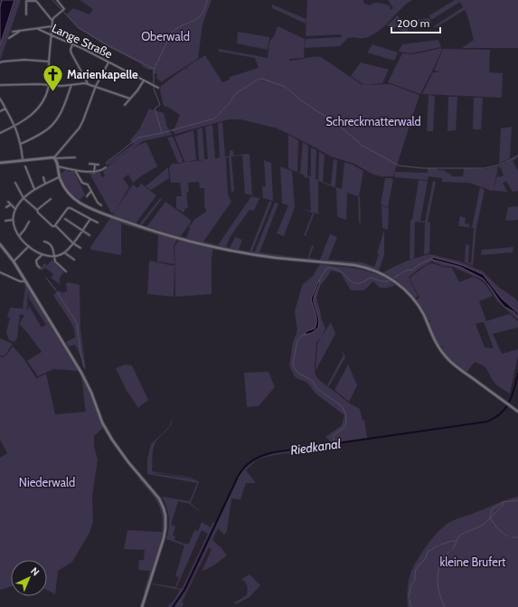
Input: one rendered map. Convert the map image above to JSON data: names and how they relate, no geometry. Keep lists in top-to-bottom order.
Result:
{
  "streets": {
    "street": ["Lange Straße"]
  },
  "water": ["Riedkanal"],
  "parks": [
    "Oberwald",
    "Schreckmatterwald",
    "Niederwald",
    "kleine Brufert"
  ],
  "places": {
    "church": ["Marienkapelle"]
  },
  "scale_bar": "200 m",
  "north": "top right"
}
